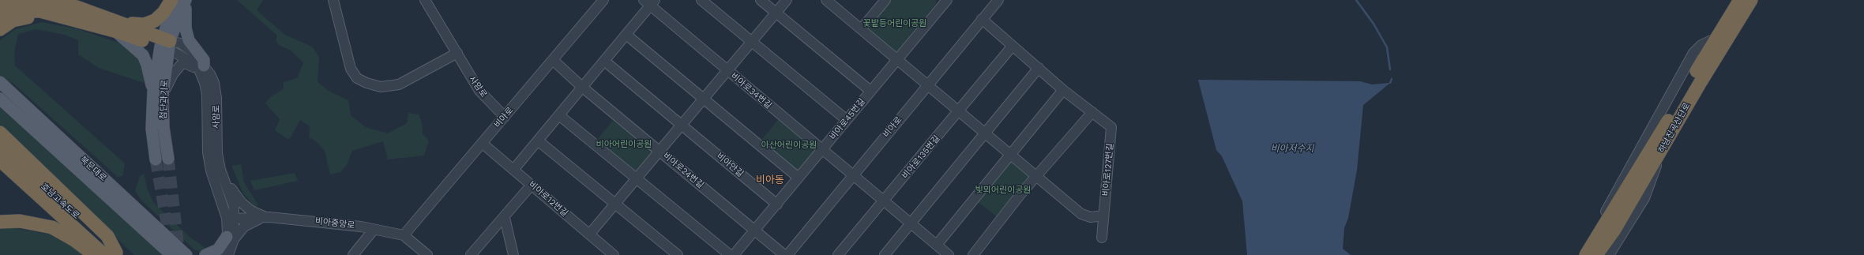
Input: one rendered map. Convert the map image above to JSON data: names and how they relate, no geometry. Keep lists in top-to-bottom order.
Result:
{
  "streets": {
    "highway": ["하남진곡산단로", "호남고속도로"],
    "main road": ["첨단과기로", "북문대로"],
    "street": [
      "사암로",
      "비아로34번길",
      "비아로",
      "비아로45번길",
      "비아로135번길",
      "비아안길",
      "비아로127번길",
      "비아로24번길",
      "비아로12번길",
      "비아중앙로"
    ]
  },
  "crossings": [
    ["사암로", "비아로"],
    ["사암로", "비아중앙로"],
    ["비아로34번길", "비아로"],
    ["비아로34번길", "비아로45번길"],
    ["비아로34번길", "비아로135번길"],
    ["비아로34번길", "비아안길"],
    ["비아로34번길", "비아로24번길"],
    ["비아로", "비아로127번길"],
    ["비아로", "비아로24번길"],
    ["비아로", "비아로12번길"],
    ["비아로", "비아중앙로"]
  ],
  "districts": ["비아동"],
  "water": ["비아저수지"],
  "parks": [
    "꽃밭등어린이공원",
    "비아어린이공원",
    "아산어린이공원",
    "빛뫼어린이공원"
  ]
}
